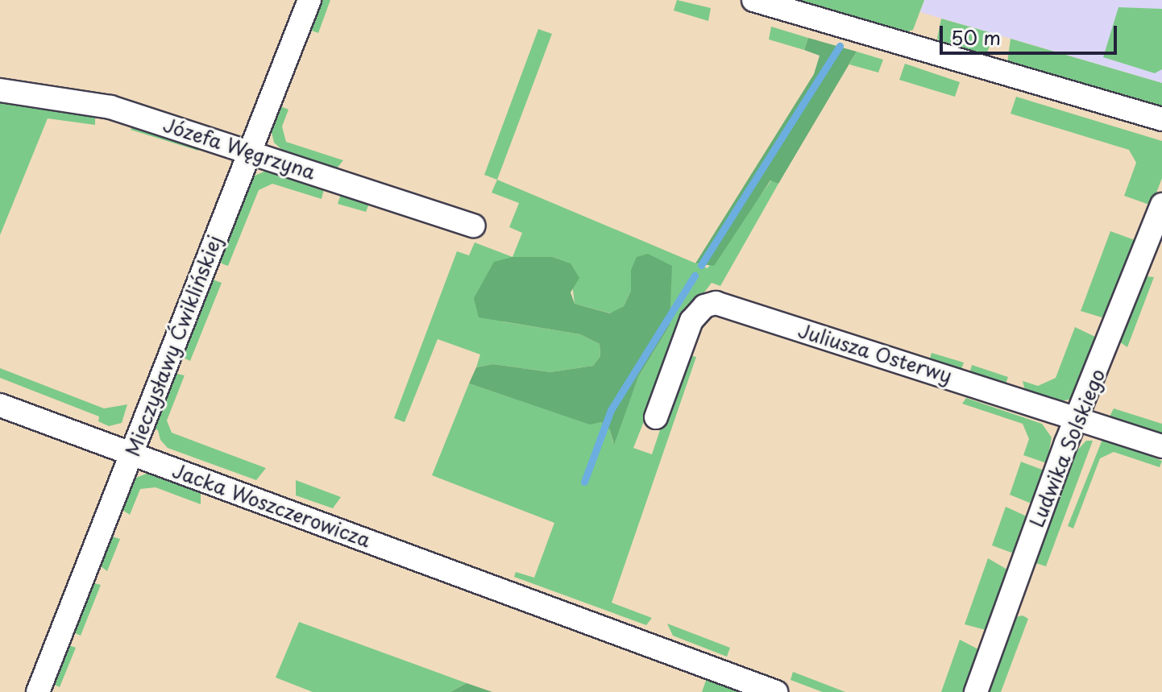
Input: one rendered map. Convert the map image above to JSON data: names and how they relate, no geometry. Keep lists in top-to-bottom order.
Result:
{
  "streets": {
    "street": [
      "Józefa Węgrzyna",
      "Mieczysławy Ćwiklińskiej",
      "Juliusza Osterwy",
      "Ludwika Solskiego",
      "Jacka Woszczerowicza"
    ]
  },
  "crossings": [
    ["Józefa Węgrzyna", "Mieczysławy Ćwiklińskiej"],
    ["Mieczysławy Ćwiklińskiej", "Jacka Woszczerowicza"],
    ["Juliusza Osterwy", "Ludwika Solskiego"]
  ],
  "scale_bar": "50 m"
}
